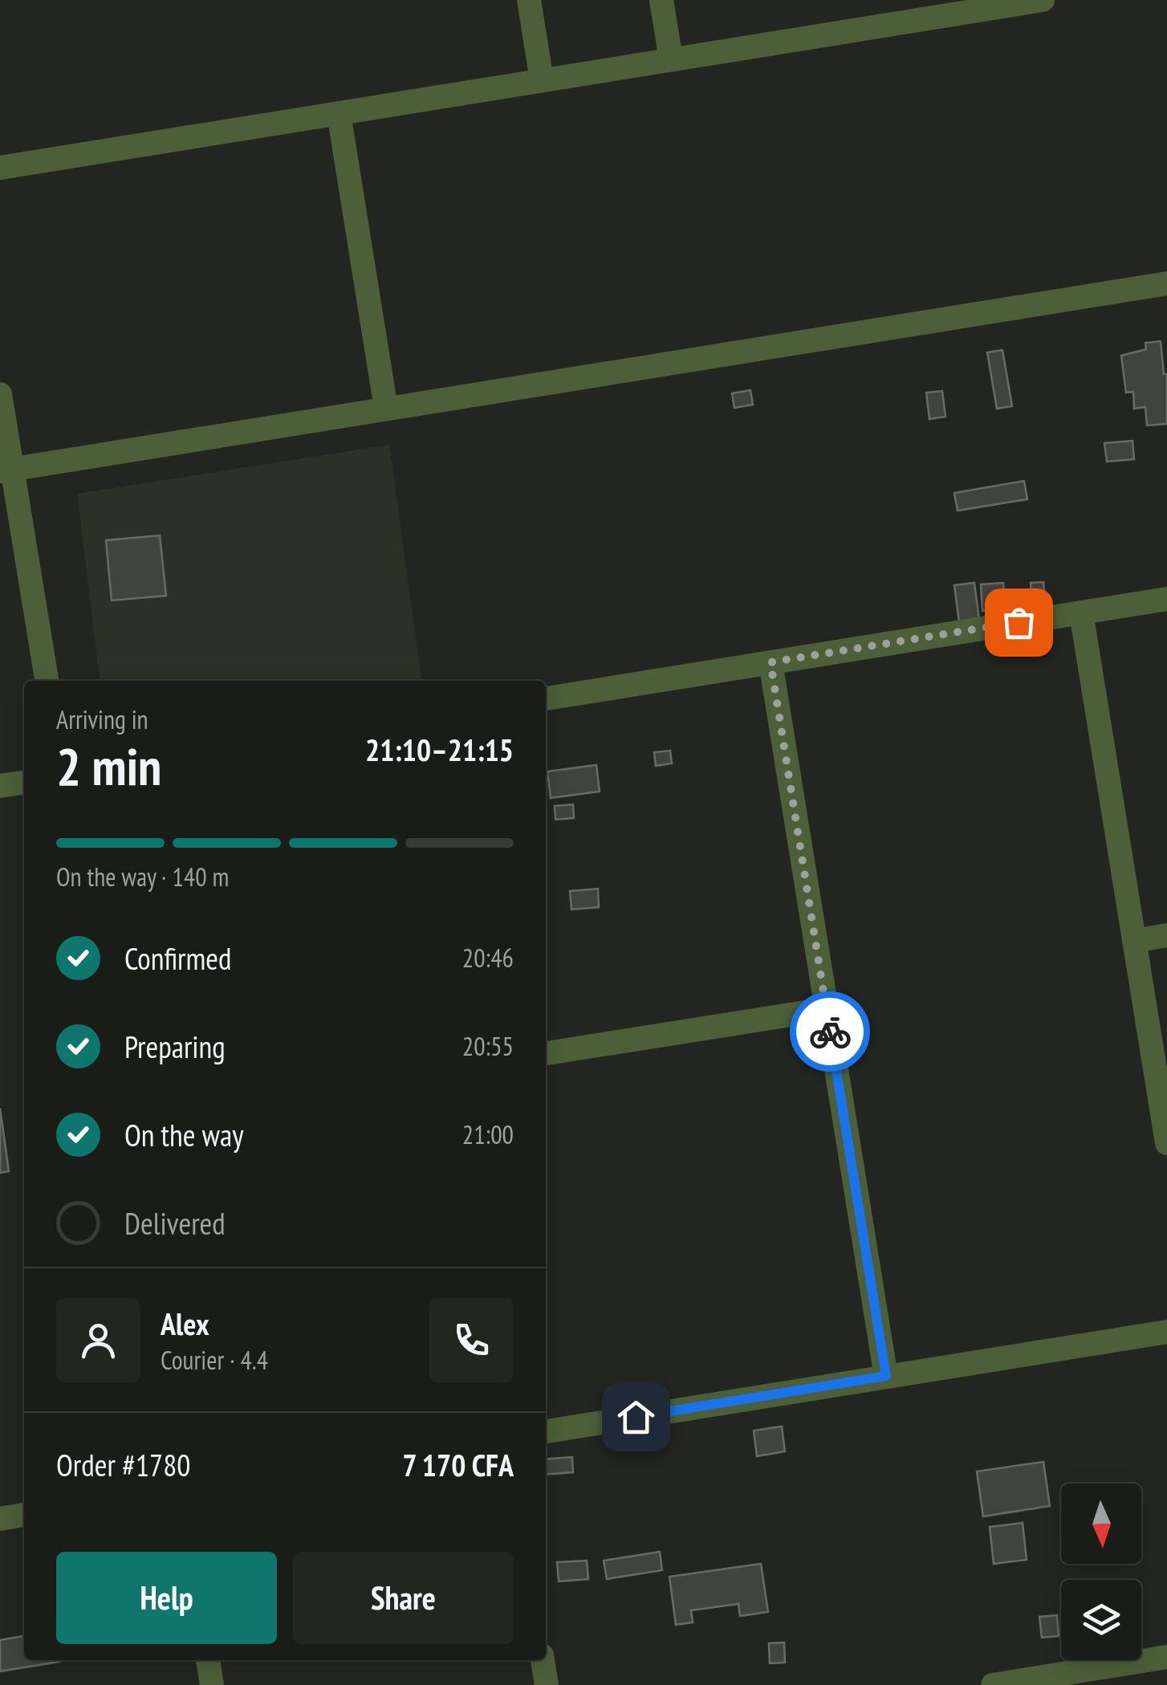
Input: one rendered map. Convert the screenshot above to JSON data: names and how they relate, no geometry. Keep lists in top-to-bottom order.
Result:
{
  "north": "bottom",
  "page": {
    "heading": ["2 min", "Arriving in", "21:10–21:15"],
    "panel": [
      "Alex",
      "Courier · 4.4",
      "Order #1780",
      "7 170 CFA"
    ],
    "bar": "On the way · 140 m",
    "list": [
      ["Confirmed", "20:46"],
      ["Preparing", "20:55"],
      ["On the way", "21:00"],
      "Delivered"
    ],
    "buttons": ["Help", "Share"]
  }
}
